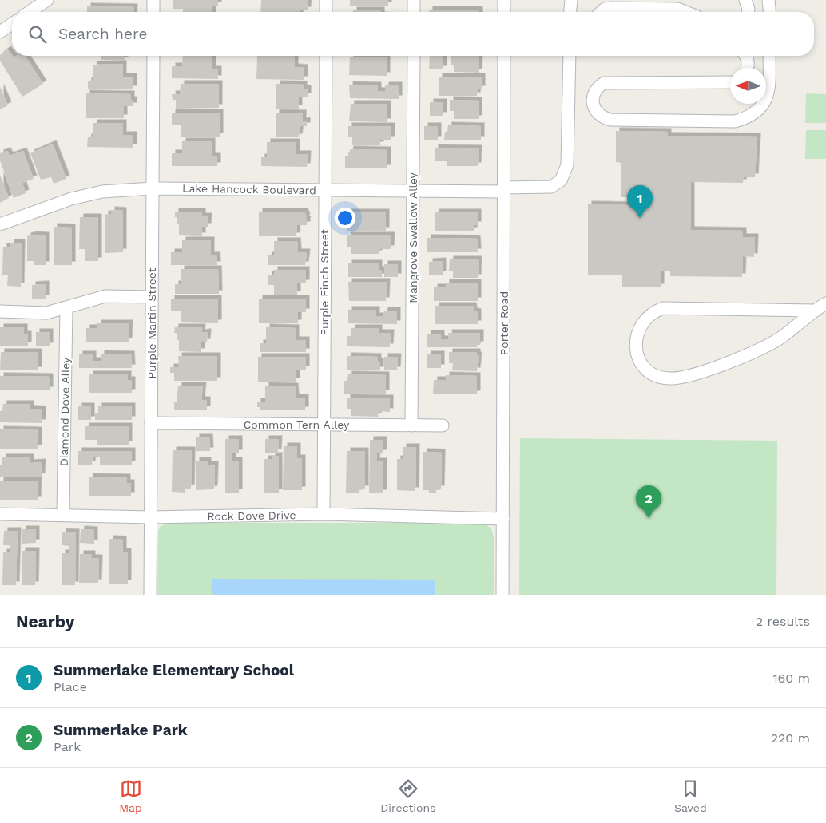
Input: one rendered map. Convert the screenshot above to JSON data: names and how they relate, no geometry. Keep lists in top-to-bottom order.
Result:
{
  "streets": {
    "street": [
      "Lake Hancock Boulevard",
      "Mangrove Swallow Alley",
      "Purple Finch Street",
      "Purple Martin Street",
      "Porter Road",
      "Diamond Dove Alley",
      "Common Tern Alley",
      "Rock Dove Drive"
    ]
  },
  "crossings": [
    ["Lake Hancock Boulevard", "Mangrove Swallow Alley"],
    ["Lake Hancock Boulevard", "Purple Finch Street"],
    ["Lake Hancock Boulevard", "Purple Martin Street"],
    ["Lake Hancock Boulevard", "Porter Road"],
    ["Mangrove Swallow Alley", "Common Tern Alley"],
    ["Purple Finch Street", "Common Tern Alley"],
    ["Purple Finch Street", "Rock Dove Drive"],
    ["Purple Martin Street", "Common Tern Alley"],
    ["Purple Martin Street", "Rock Dove Drive"],
    ["Porter Road", "Rock Dove Drive"],
    ["Diamond Dove Alley", "Rock Dove Drive"]
  ],
  "north": "left",
  "page": {
    "search": "Search here",
    "pins": ["1", "2"],
    "heading": ["Nearby", "2 results"],
    "list": [
      {
        "mark": "1",
        "name": "Summerlake Elementary School",
        "note": "Place",
        "value": "160 m"
      },
      {
        "mark": "2",
        "name": "Summerlake Park",
        "note": "Park",
        "value": "220 m"
      }
    ],
    "nav": ["Map", "Directions", "Saved"]
  }
}
